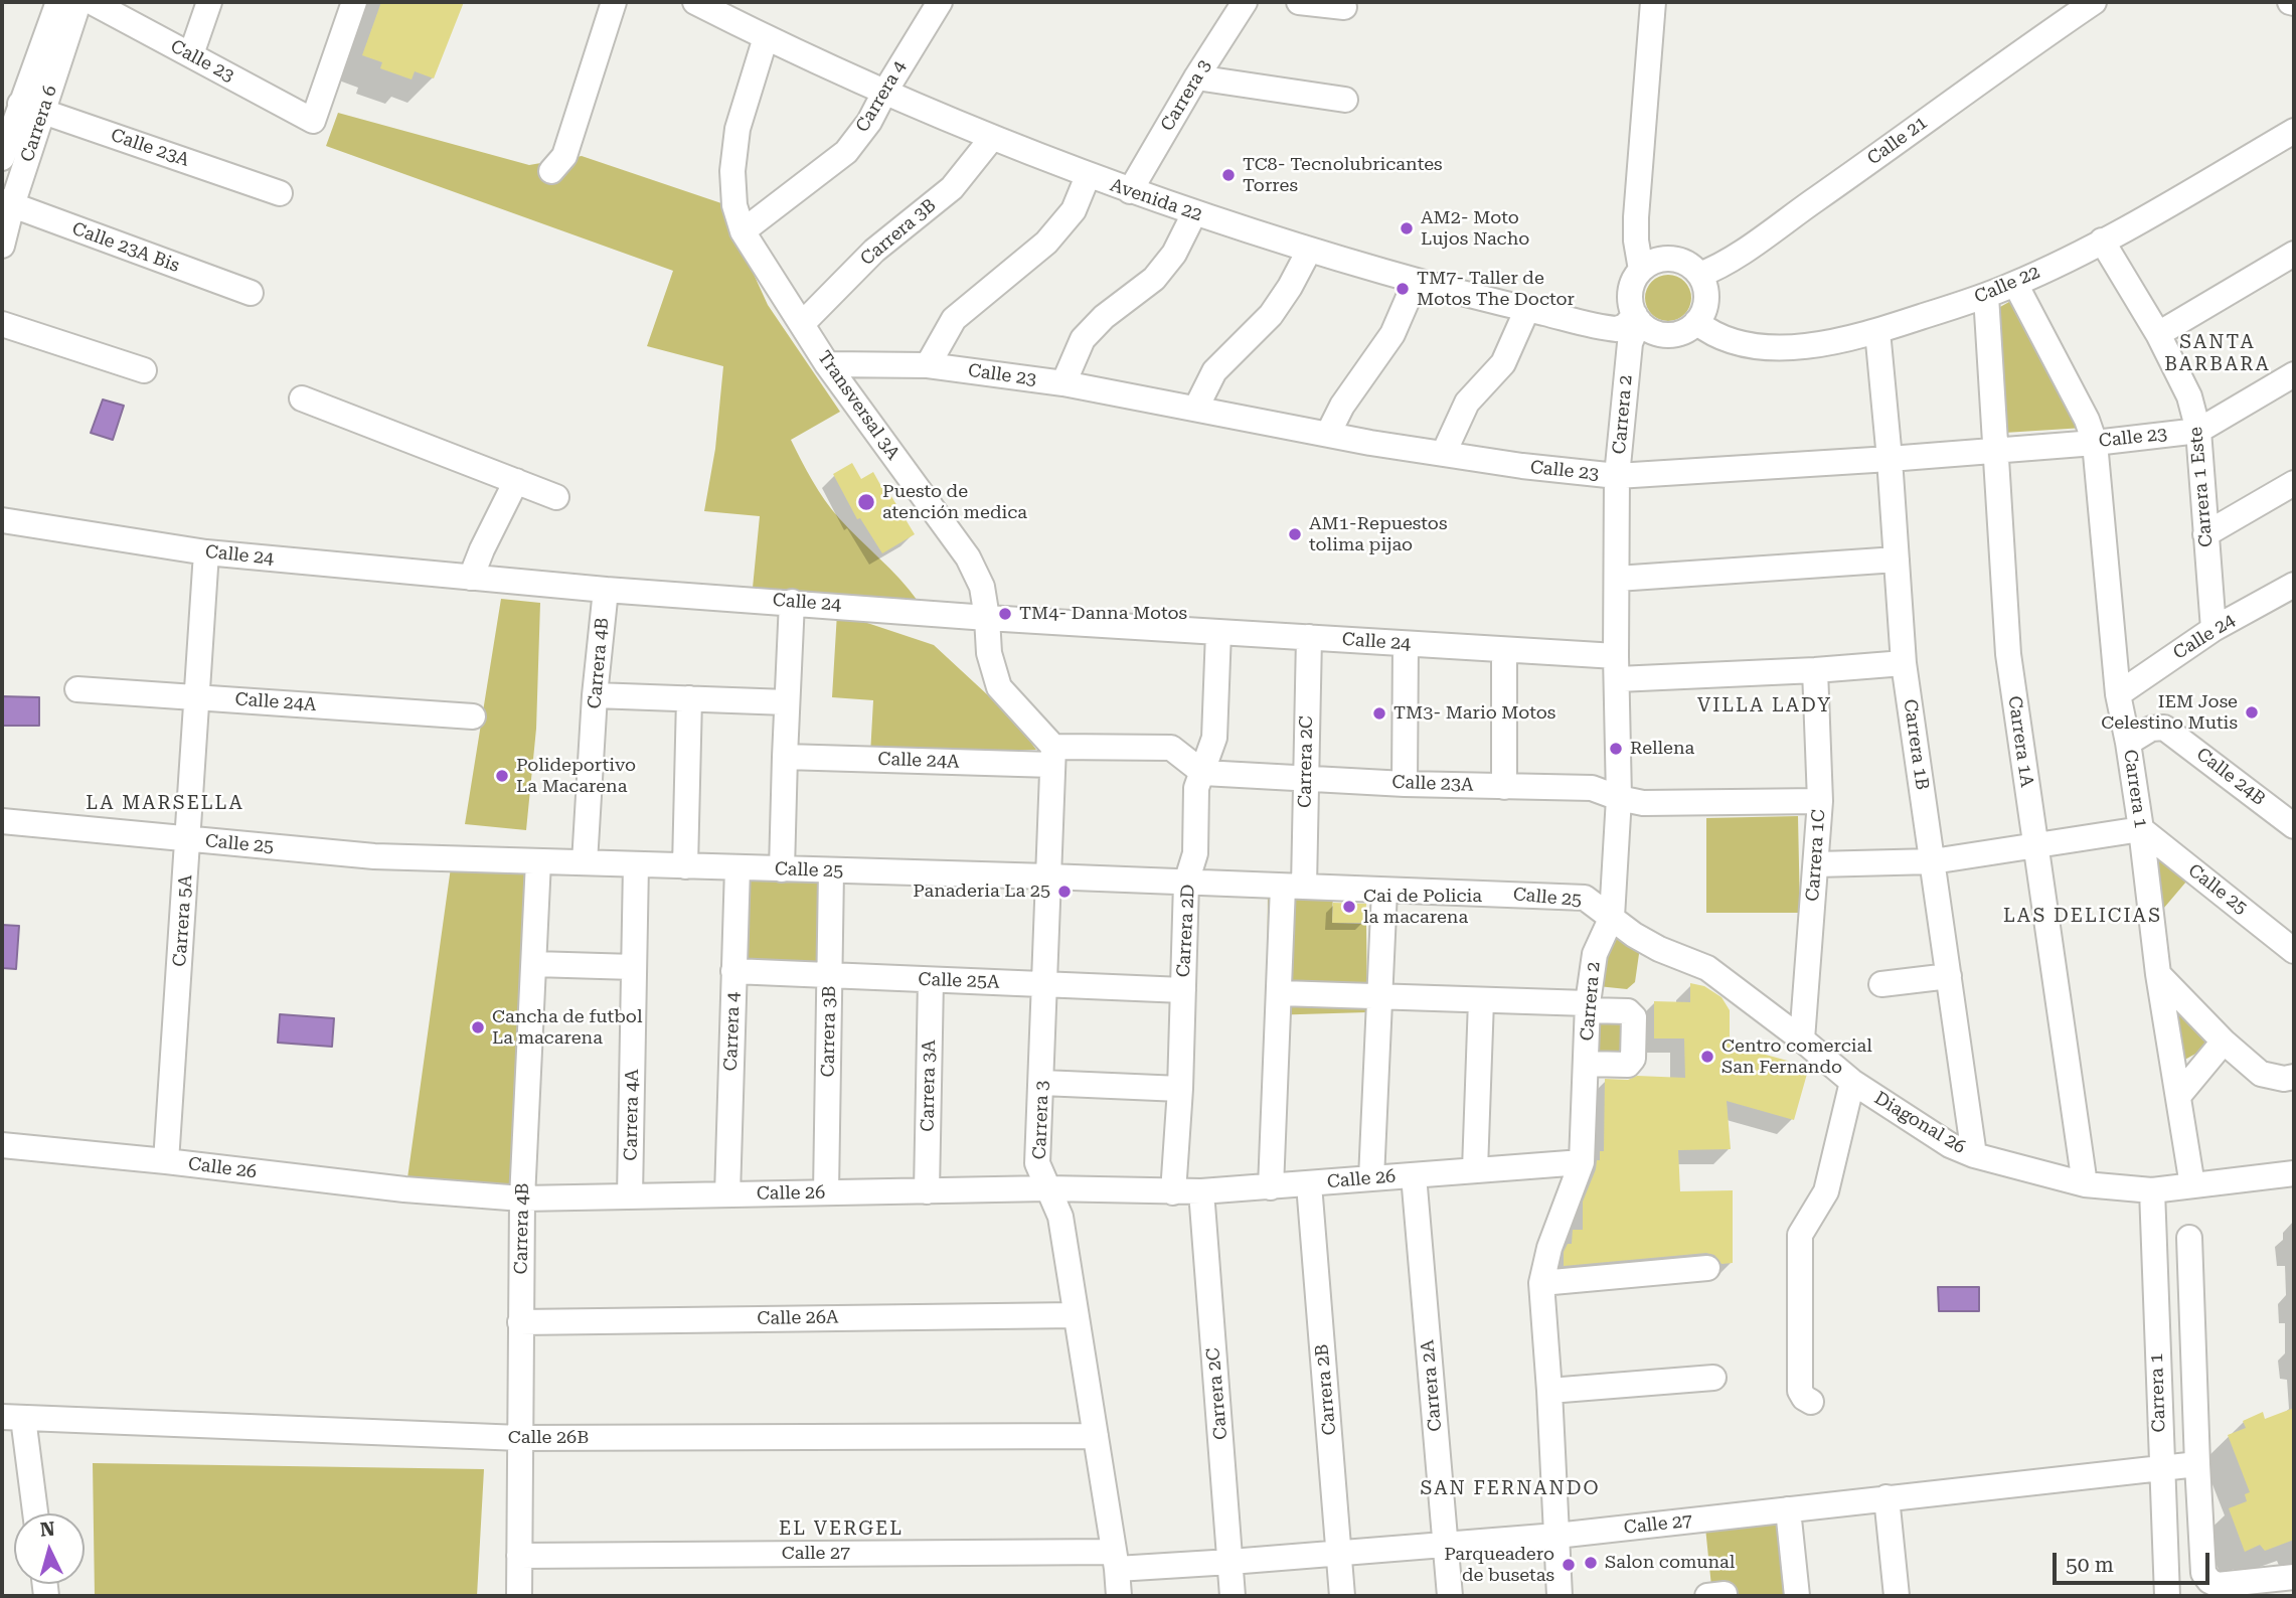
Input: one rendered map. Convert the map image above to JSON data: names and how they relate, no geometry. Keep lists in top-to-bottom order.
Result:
{
  "streets": {
    "street": [
      "Calle 23",
      "Carrera 3",
      "Carrera 4",
      "Carrera 6",
      "Calle 21",
      "Calle 23A",
      "Avenida 22",
      "Carrera 3B",
      "Calle 23A Bis",
      "Calle 22",
      "Transversal 3A",
      "Carrera 2",
      "Carrera 1 Este",
      "Calle 24",
      "Carrera 4B",
      "Calle 24A",
      "Carrera 1A",
      "Carrera 1B",
      "Carrera 2C",
      "Calle 24B",
      "Carrera 1",
      "Calle 25",
      "Carrera 1C",
      "Carrera 5A",
      "Carrera 2D",
      "Calle 25A",
      "Carrera 3A",
      "Carrera 4A",
      "Diagonal 26",
      "Calle 26",
      "Calle 26A",
      "Carrera 2A",
      "Carrera 2B",
      "Calle 26B",
      "Calle 27"
    ]
  },
  "crossings": [
    ["Calle 23", "Transversal 3A"],
    ["Calle 23", "Carrera 2"],
    ["Calle 23", "Carrera 1 Este"],
    ["Calle 23", "Carrera 1A"],
    ["Calle 23", "Carrera 1B"],
    ["Calle 23", "Carrera 1"],
    ["Carrera 3", "Avenida 22"],
    ["Carrera 3", "Calle 24A"],
    ["Carrera 3", "Calle 25"],
    ["Carrera 3", "Calle 25A"],
    ["Carrera 3", "Calle 26"],
    ["Carrera 3", "Calle 26A"],
    ["Carrera 3", "Calle 26B"],
    ["Carrera 3", "Calle 27"],
    ["Carrera 4", "Avenida 22"],
    ["Carrera 4", "Transversal 3A"],
    ["Carrera 4", "Calle 25"],
    ["Carrera 4", "Calle 25A"],
    ["Carrera 4", "Calle 26"],
    ["Carrera 6", "Calle 23A"],
    ["Carrera 6", "Calle 23A Bis"],
    ["Calle 21", "Avenida 22"],
    ["Calle 21", "Calle 22"],
    ["Calle 21", "Carrera 2"],
    ["Calle 23A", "Carrera 2"],
    ["Calle 23A", "Carrera 2C"],
    ["Calle 23A", "Carrera 1C"],
    ["Calle 23A", "Carrera 2D"],
    ["Avenida 22", "Carrera 3B"],
    ["Avenida 22", "Calle 22"],
    ["Avenida 22", "Transversal 3A"],
    ["Avenida 22", "Carrera 2"],
    ["Carrera 3B", "Transversal 3A"],
    ["Carrera 3B", "Calle 25"],
    ["Carrera 3B", "Calle 25A"],
    ["Carrera 3B", "Calle 26"],
    ["Calle 22", "Carrera 2"],
    ["Calle 22", "Carrera 1 Este"],
    ["Calle 22", "Carrera 1A"],
    ["Calle 22", "Carrera 1B"],
    ["Calle 22", "Carrera 1"],
    ["Transversal 3A", "Calle 24"],
    ["Carrera 2", "Calle 24"],
    ["Carrera 2", "Calle 25"],
    ["Carrera 2", "Diagonal 26"],
    ["Carrera 2", "Calle 26"],
    ["Carrera 2", "Calle 27"],
    ["Carrera 1 Este", "Calle 24"],
    ["Calle 24", "Carrera 4B"],
    ["Calle 24", "Carrera 1B"],
    ["Calle 24", "Carrera 2C"],
    ["Calle 24", "Carrera 1"],
    ["Calle 24", "Carrera 1C"],
    ["Calle 24", "Carrera 5A"],
    ["Calle 24", "Carrera 2D"],
    ["Carrera 4B", "Calle 25"],
    ["Carrera 4B", "Calle 26"],
    ["Carrera 4B", "Calle 26A"],
    ["Carrera 4B", "Calle 26B"],
    ["Carrera 4B", "Calle 27"],
    ["Calle 24A", "Carrera 5A"],
    ["Carrera 1A", "Diagonal 26"],
    ["Carrera 1B", "Diagonal 26"],
    ["Carrera 2C", "Calle 25"],
    ["Carrera 2C", "Calle 26"],
    ["Carrera 2C", "Calle 27"],
    ["Calle 24B", "Carrera 1"],
    ["Carrera 1", "Calle 25"],
    ["Carrera 1", "Diagonal 26"],
    ["Carrera 1", "Calle 27"],
    ["Calle 25", "Carrera 5A"],
    ["Calle 25", "Carrera 2D"],
    ["Calle 25", "Carrera 4A"],
    ["Calle 25", "Diagonal 26"],
    ["Carrera 1C", "Diagonal 26"],
    ["Carrera 5A", "Calle 26"],
    ["Carrera 2D", "Calle 25A"],
    ["Carrera 2D", "Calle 26"],
    ["Calle 25A", "Carrera 3A"],
    ["Carrera 3A", "Calle 26"],
    ["Carrera 4A", "Calle 26"],
    ["Calle 26", "Carrera 2A"],
    ["Calle 26", "Carrera 2B"],
    ["Carrera 2A", "Calle 27"],
    ["Carrera 2B", "Calle 27"]
  ],
  "districts": [
    "SANTA BARBARA",
    "VILLA LADY",
    "LA MARSELLA",
    "LAS DELICIAS",
    "SAN FERNANDO",
    "EL VERGEL"
  ],
  "places": [
    "TC8- Tecnolubricantes Torres",
    "AM2- Moto Lujos Nacho",
    "TM7- Taller de Motos The Doctor",
    "Puesto de atención medica",
    "AM1-Repuestos tolima pijao",
    "TM4- Danna Motos",
    "IEM Jose Celestino Mutis",
    "TM3- Mario Motos",
    "Rellena",
    "Polideportivo La Macarena",
    "Panaderia La 25",
    "Cai de Policia la macarena",
    "Cancha de futbol La macarena",
    "Centro comercial San Fernando",
    "Salon comunal",
    "Parqueadero de busetas"
  ],
  "scale_bar": "50 m",
  "north": "top"
}
